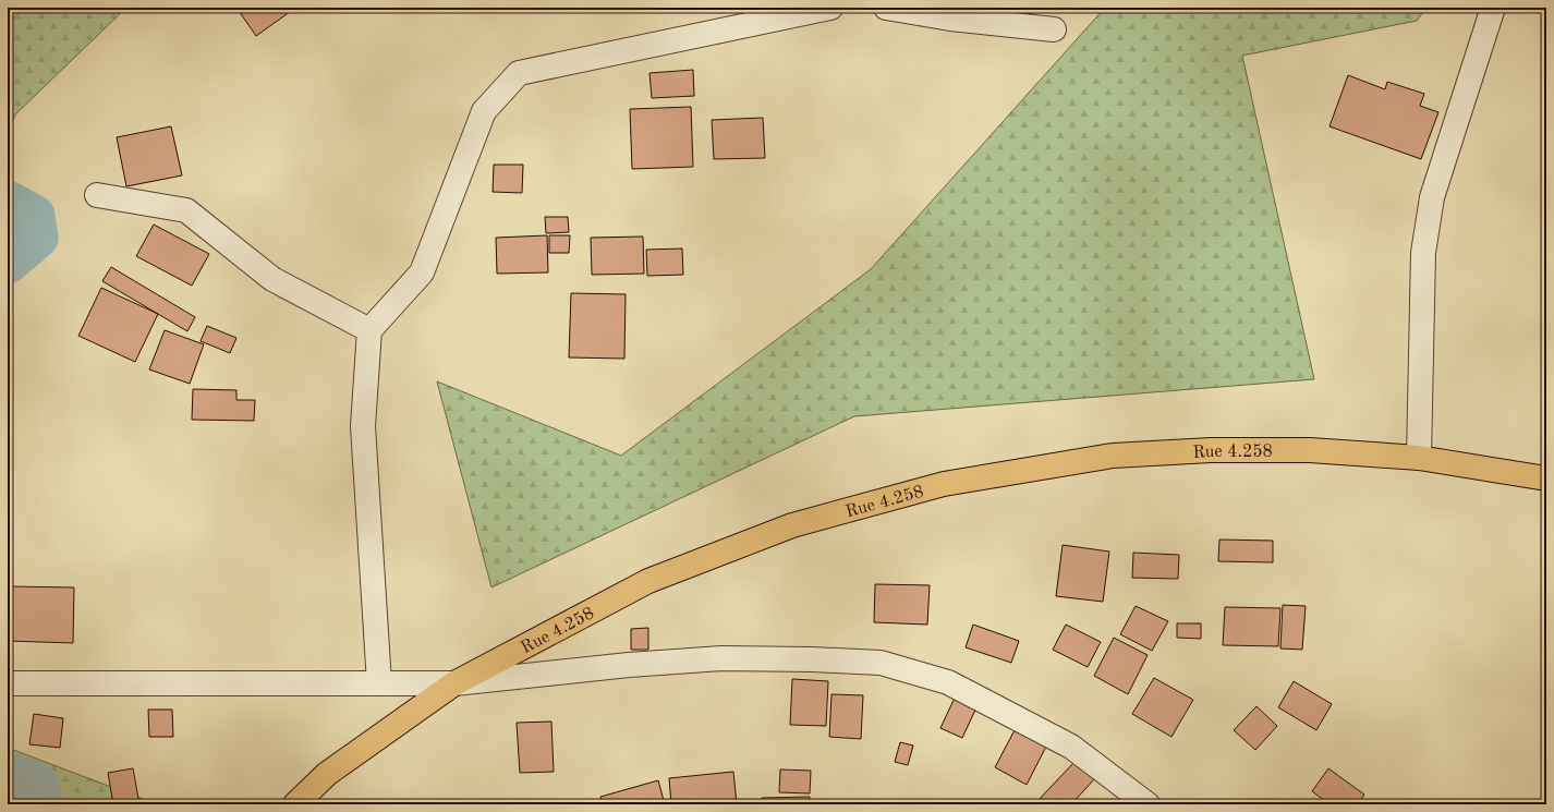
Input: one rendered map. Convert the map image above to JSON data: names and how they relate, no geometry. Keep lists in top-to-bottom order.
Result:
{
  "streets": {
    "highway": ["Rue 4.258"]
  }
}
